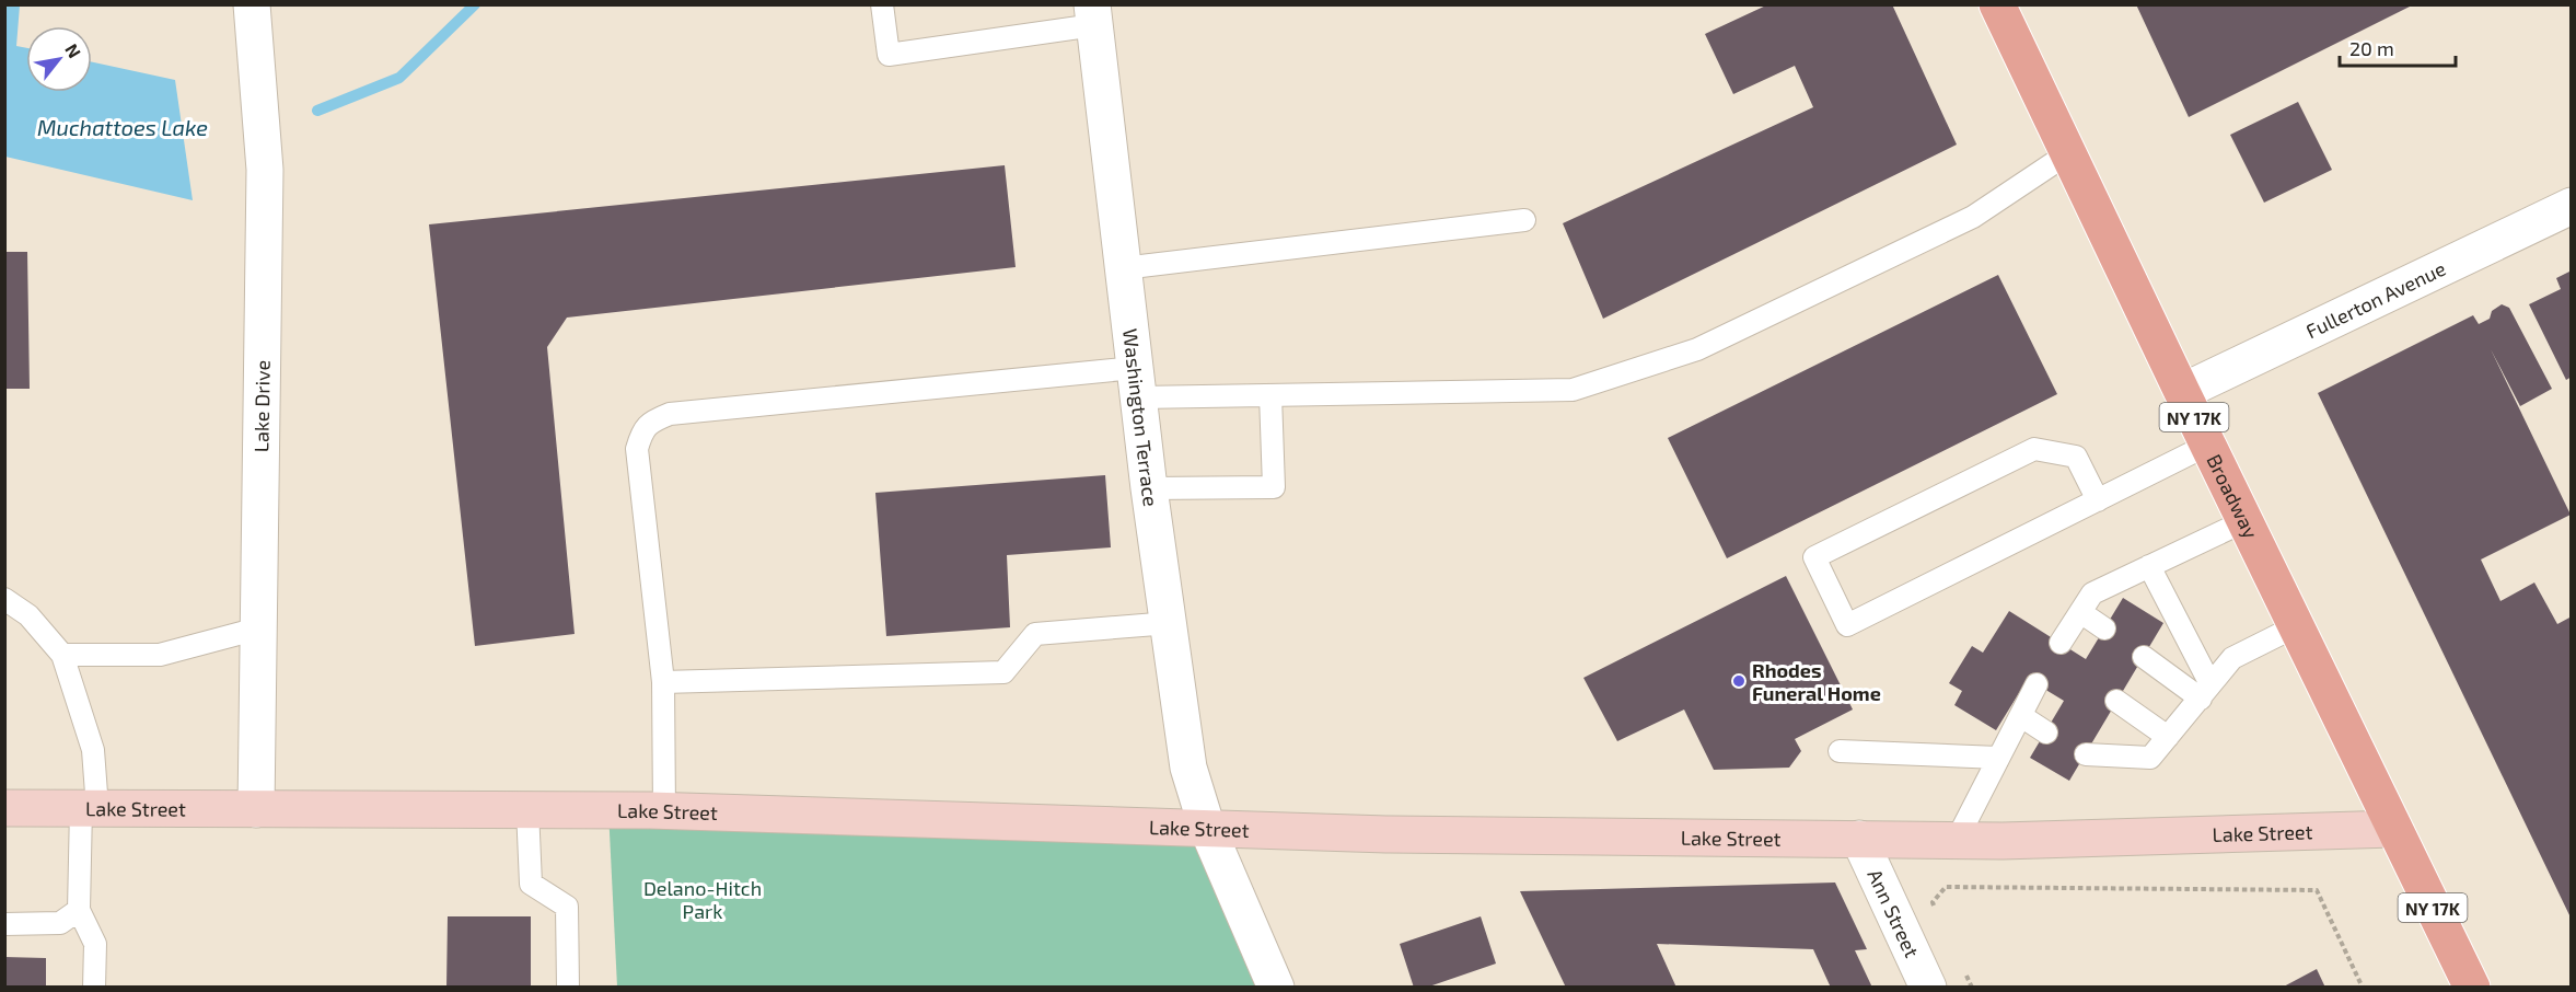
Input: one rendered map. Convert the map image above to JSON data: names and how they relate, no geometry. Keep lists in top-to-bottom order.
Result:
{
  "streets": {
    "main road": ["NY 17K", "Broadway", "Lake Street"],
    "street": [
      "Fullerton Avenue",
      "Lake Drive",
      "Washington Terrace",
      "Ann Street"
    ]
  },
  "crossings": [
    ["Fullerton Avenue", "Broadway"],
    ["Lake Drive", "Lake Street"],
    ["Washington Terrace", "Lake Street"],
    ["Broadway", "Lake Street"],
    ["Lake Street", "Ann Street"]
  ],
  "water": ["Muchattoes Lake"],
  "parks": ["Delano-Hitch Park"],
  "places": ["Rhodes Funeral Home"],
  "scale_bar": "20 m",
  "north": "top right"
}
